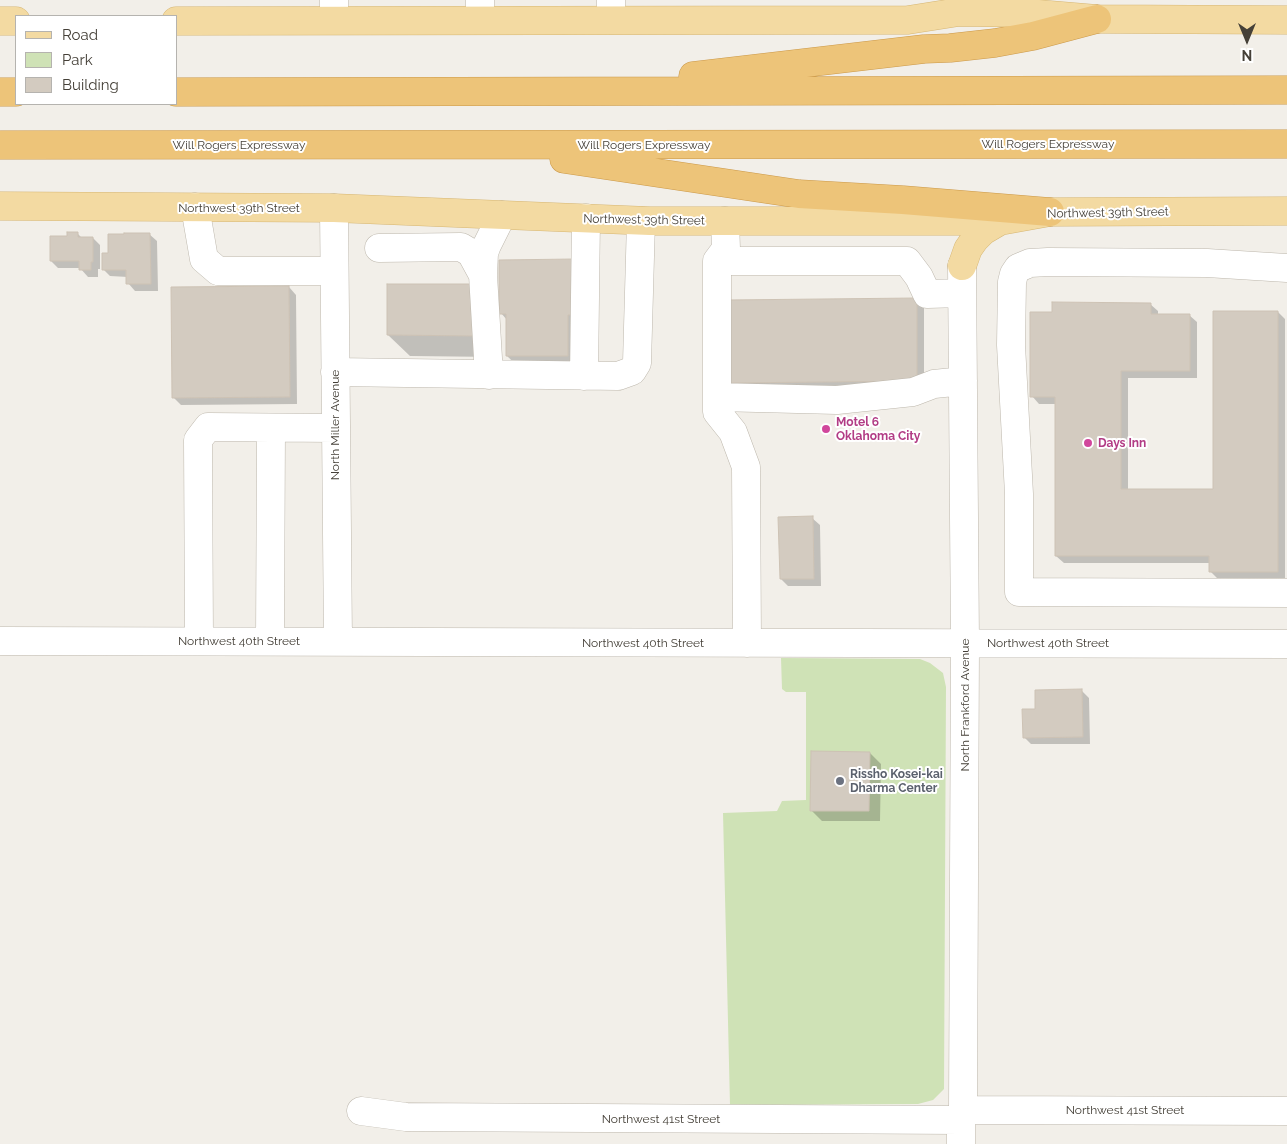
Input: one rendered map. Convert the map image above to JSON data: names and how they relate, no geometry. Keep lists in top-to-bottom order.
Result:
{
  "streets": {
    "highway": ["Will Rogers Expressway"],
    "main road": ["Northwest 39th Street"],
    "street": [
      "North Miller Avenue",
      "Northwest 40th Street",
      "North Frankford Avenue",
      "Northwest 41st Street"
    ]
  },
  "crossings": [
    ["Northwest 39th Street", "North Miller Avenue"],
    ["North Miller Avenue", "Northwest 40th Street"],
    ["Northwest 40th Street", "North Frankford Avenue"],
    ["North Frankford Avenue", "Northwest 41st Street"]
  ],
  "places": ["Motel 6 Oklahoma City", "Days Inn", "Rissho Kosei-kai Dharma Center"],
  "legend": ["Road", "Park", "Building"],
  "north": "bottom"
}
